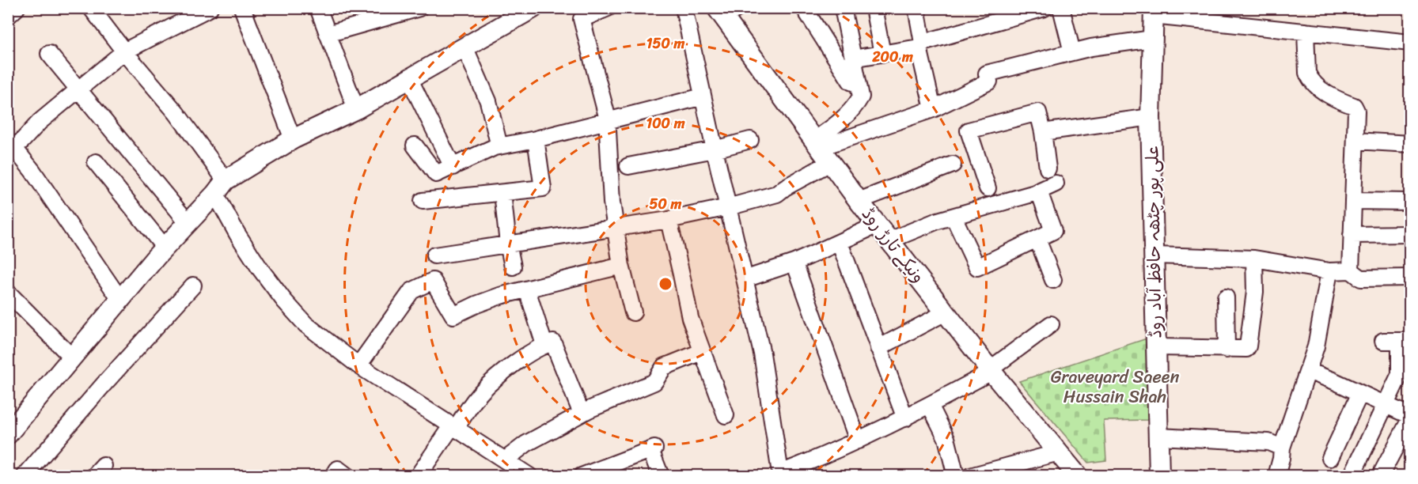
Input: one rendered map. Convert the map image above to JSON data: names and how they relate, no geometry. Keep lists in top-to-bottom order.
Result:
{
  "streets": {
    "main road": ["علی پور چٹھہ حافظ آباد روڈ", "ونیکے تارڑ روڈ"]
  },
  "parks": ["Graveyard Saeen Hussain Shah"],
  "rings": [
    "150 m",
    "200 m",
    "100 m",
    "50 m"
  ]
}
